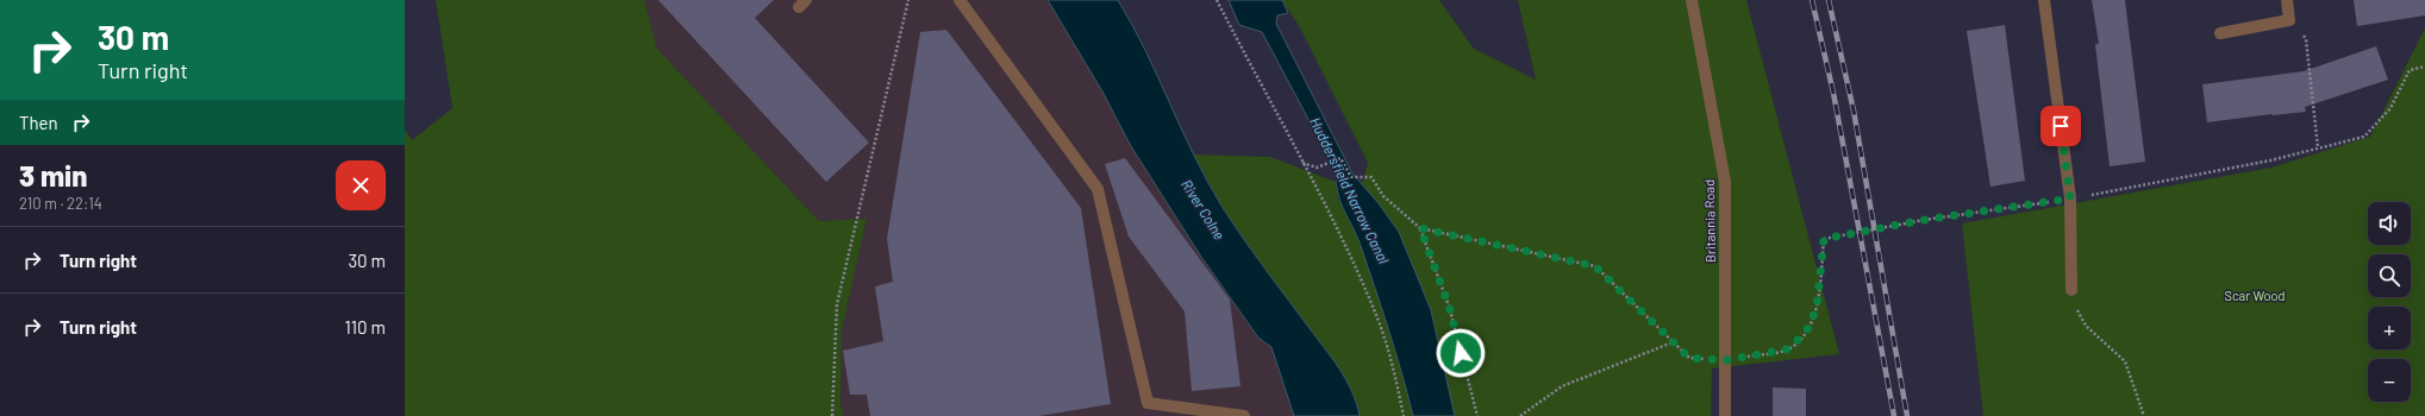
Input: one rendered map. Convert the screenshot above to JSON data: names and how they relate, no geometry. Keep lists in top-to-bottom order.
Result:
{
  "streets": {
    "street": ["Britannia Road"]
  },
  "water": ["Huddersfield Narrow Canal", "River Colne"],
  "parks": ["Scar Wood"],
  "page": {
    "turn": ["30 m", "Turn right"],
    "then": "Then",
    "heading": ["3 min", "210 m · 22:14"],
    "map_buttons": ["+", "−"],
    "list": [
      {
        "name": "Turn right",
        "value": "30 m"
      },
      {
        "name": "Turn right",
        "value": "110 m"
      }
    ]
  }
}
